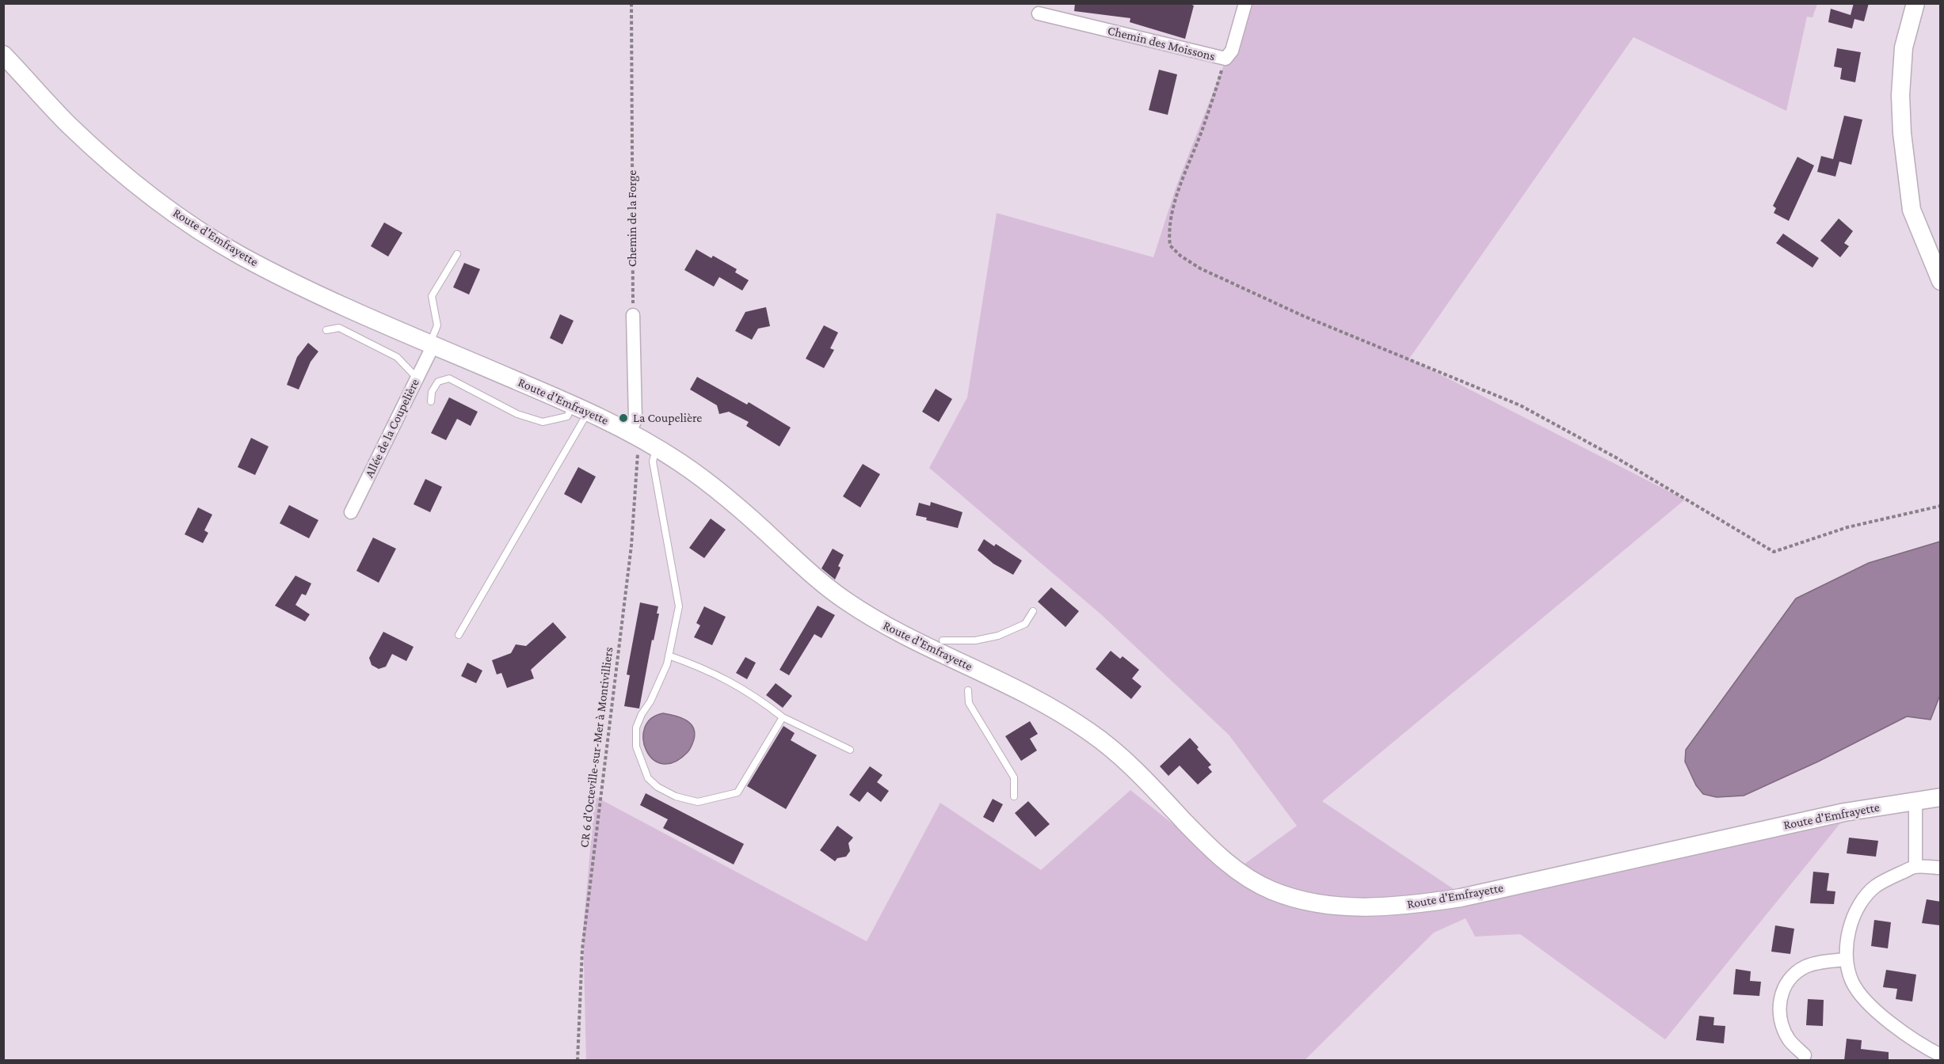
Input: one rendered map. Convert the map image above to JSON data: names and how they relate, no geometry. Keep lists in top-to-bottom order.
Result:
{
  "streets": {
    "street": ["Chemin des Moissons", "Route d'Emfrayette", "Allée de la Coupelière"],
    "path": ["Chemin de la Forge", "CR 6 d'Octeville-sur-Mer à Montivilliers"]
  },
  "crossings": [
    ["Route d'Emfrayette", "Allée de la Coupelière"],
    ["Route d'Emfrayette", "CR 6 d'Octeville-sur-Mer à Montivilliers"]
  ],
  "places": ["La Coupelière"]
}
